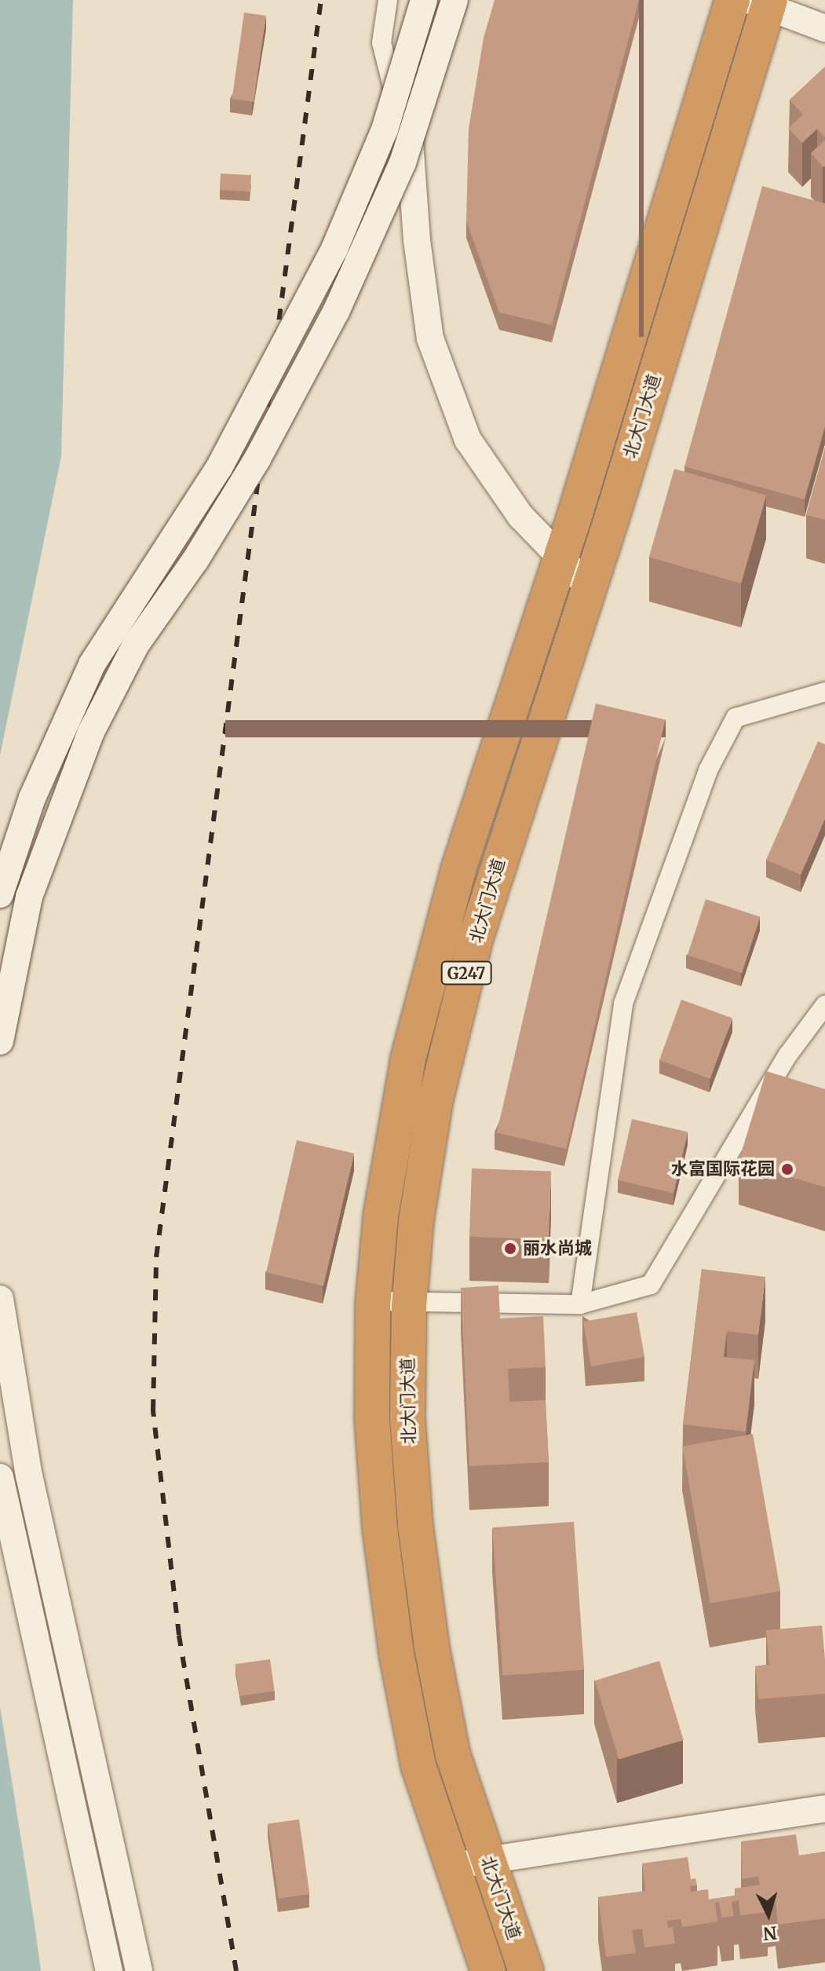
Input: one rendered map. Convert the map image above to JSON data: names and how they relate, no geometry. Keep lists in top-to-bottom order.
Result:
{
  "streets": {
    "highway": ["北大门大道", "G247"]
  },
  "places": ["水富国际花园", "丽水尚城"],
  "north": "bottom"
}
